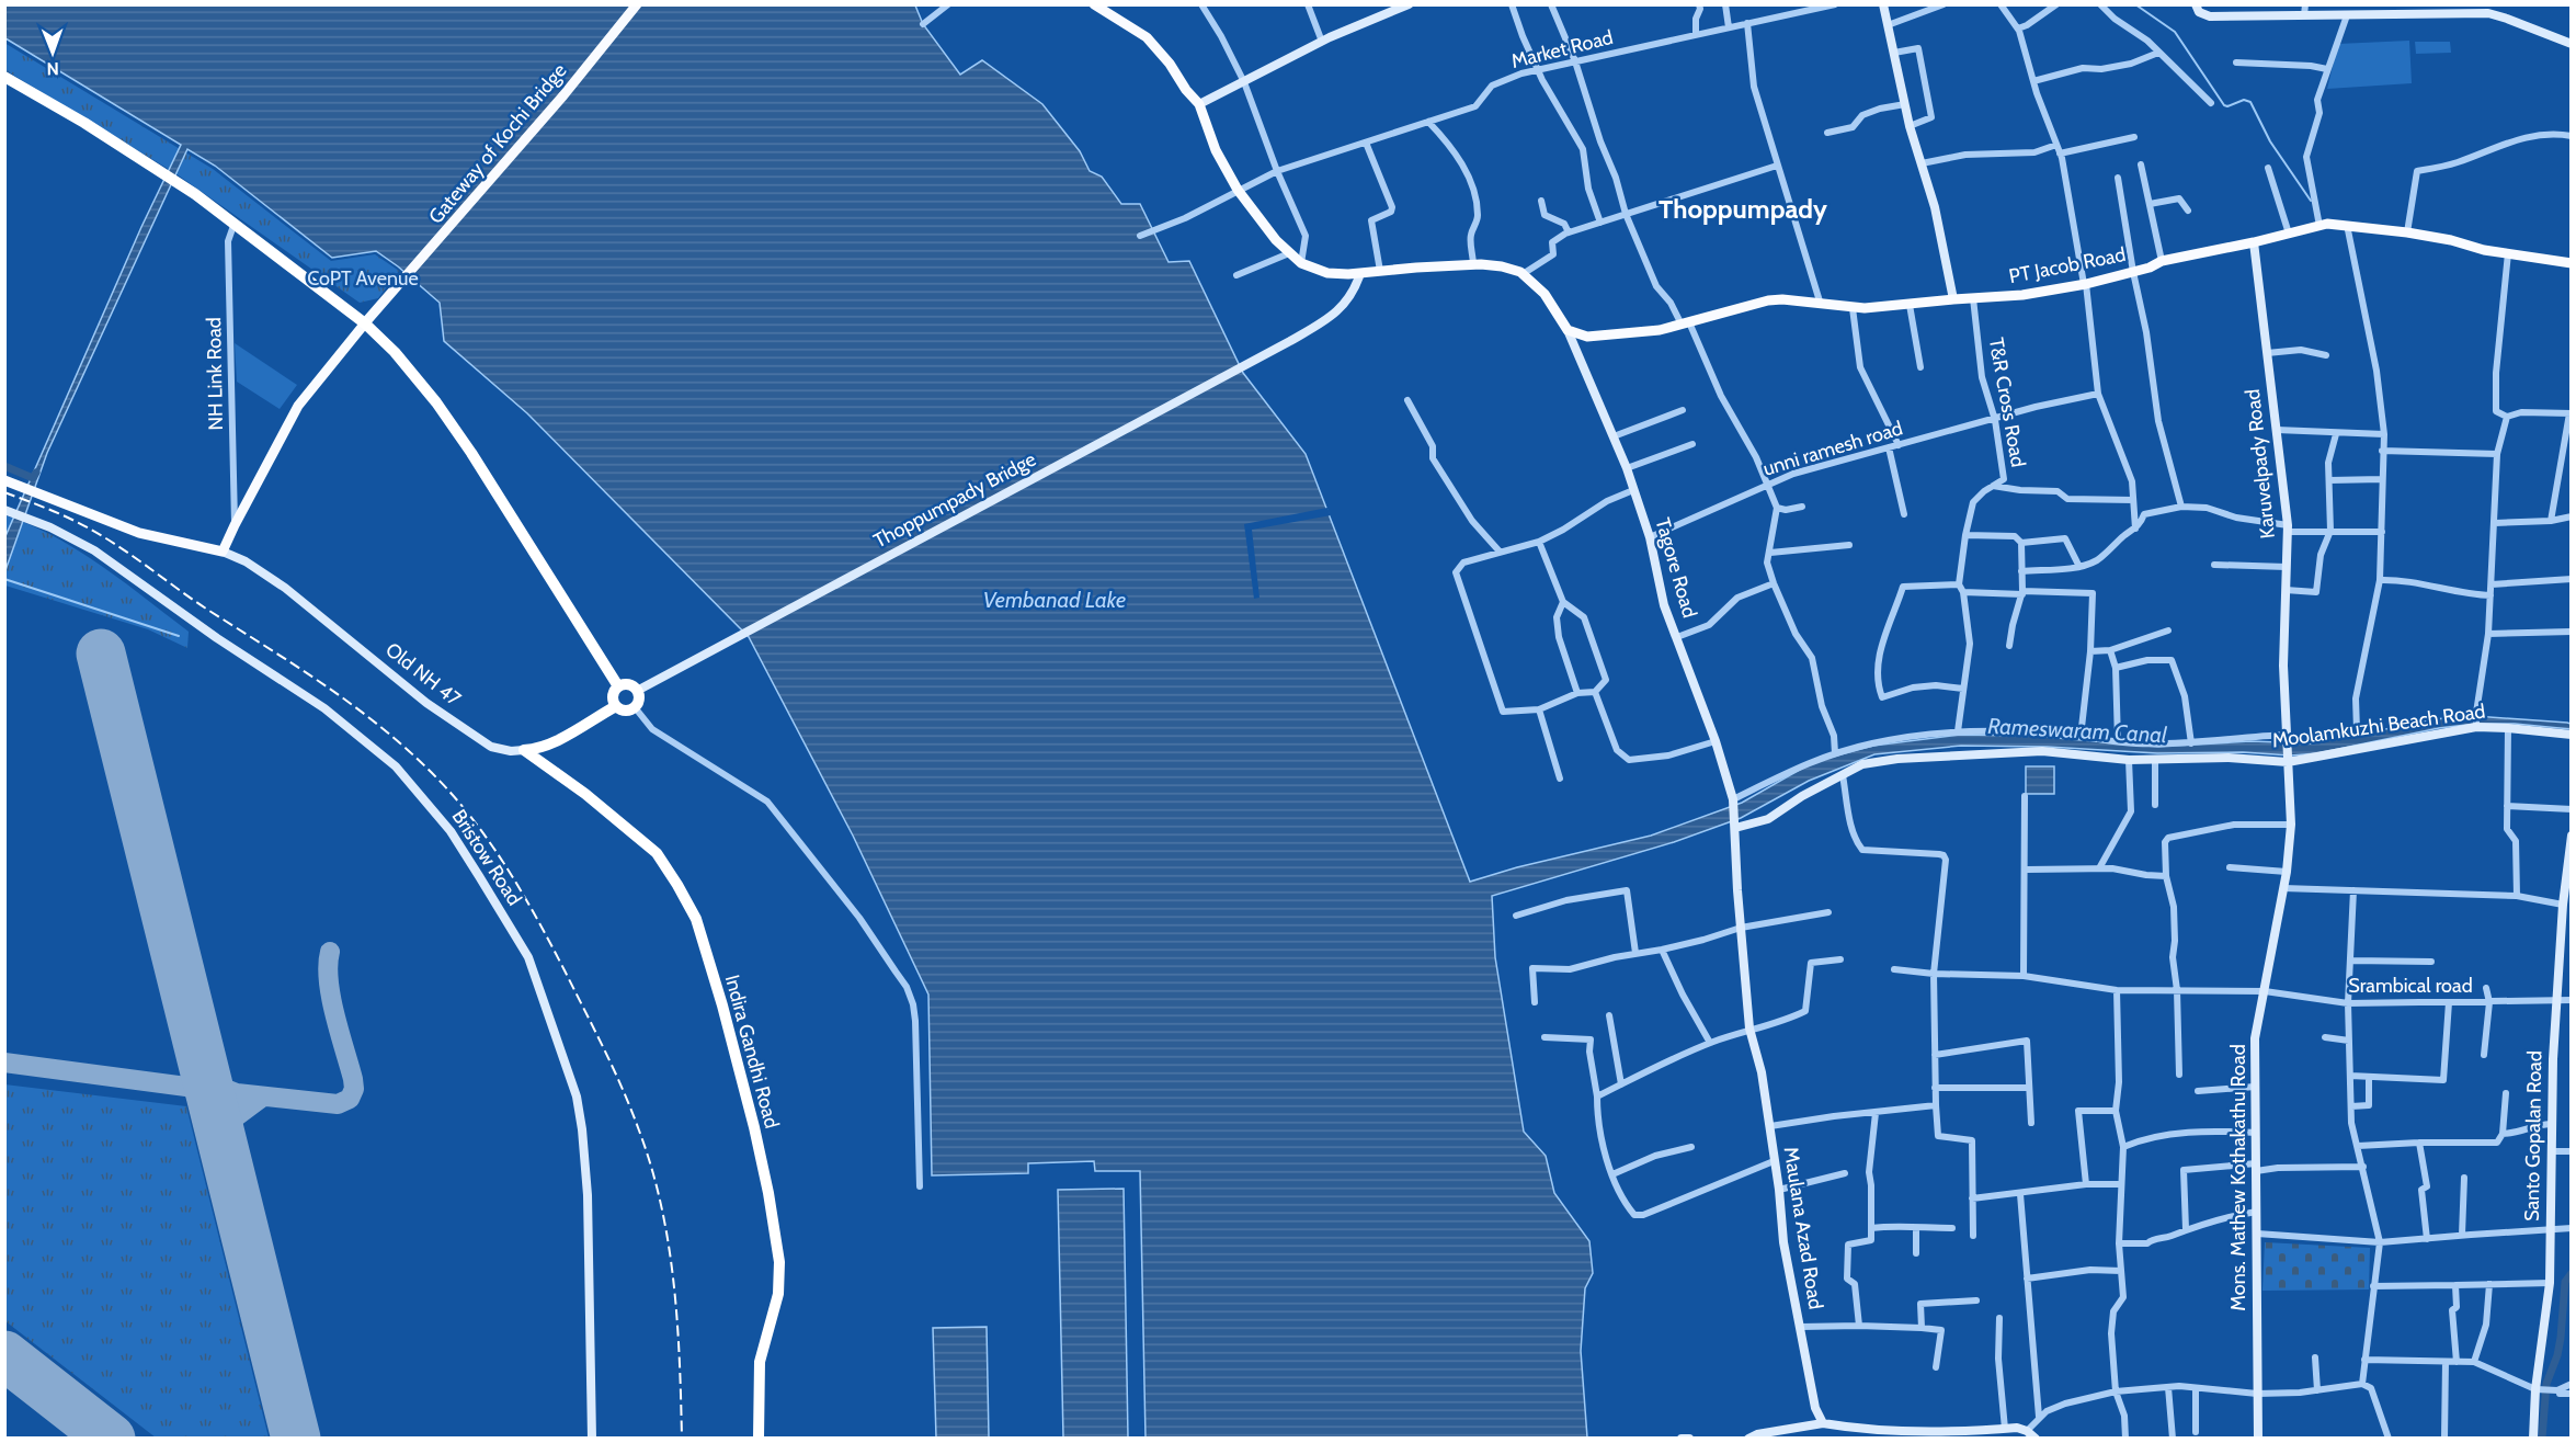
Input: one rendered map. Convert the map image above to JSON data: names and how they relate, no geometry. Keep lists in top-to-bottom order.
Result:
{
  "streets": {
    "highway": ["Old NH 47", "Indira Gandhi Road"],
    "main road": ["Gateway of Kochi Bridge", "PT Jacob Road"],
    "street": [
      "Market Road",
      "NH Link Road",
      "T&R Cross Road",
      "unni ramesh road",
      "Karuvelpady Road",
      "Thoppumpady Bridge",
      "Tagore Road",
      "Moolamkuzhi Beach Road",
      "Bristow Road",
      "Srambical road",
      "Santo Gopalan Road",
      "Mons. Mathew Kothakathu Road",
      "Maulana Azad Road"
    ]
  },
  "crossings": [
    ["PT Jacob Road", "T&R Cross Road"],
    ["PT Jacob Road", "Karuvelpady Road"],
    ["PT Jacob Road", "Tagore Road"],
    ["T&R Cross Road", "unni ramesh road"],
    ["unni ramesh road", "Tagore Road"],
    ["Karuvelpady Road", "Moolamkuzhi Beach Road"],
    ["Karuvelpady Road", "Mons. Mathew Kothakathu Road"],
    ["Thoppumpady Bridge", "Old NH 47"],
    ["Tagore Road", "Moolamkuzhi Beach Road"],
    ["Tagore Road", "Maulana Azad Road"],
    ["Old NH 47", "Indira Gandhi Road"],
    ["Moolamkuzhi Beach Road", "Mons. Mathew Kothakathu Road"],
    ["Moolamkuzhi Beach Road", "Maulana Azad Road"],
    ["Srambical road", "Santo Gopalan Road"],
    ["Srambical road", "Mons. Mathew Kothakathu Road"]
  ],
  "districts": ["Thoppumpady"],
  "water": ["Vembanad Lake", "Rameswaram Canal"],
  "parks": ["CoPT Avenue"],
  "north": "bottom"
}
